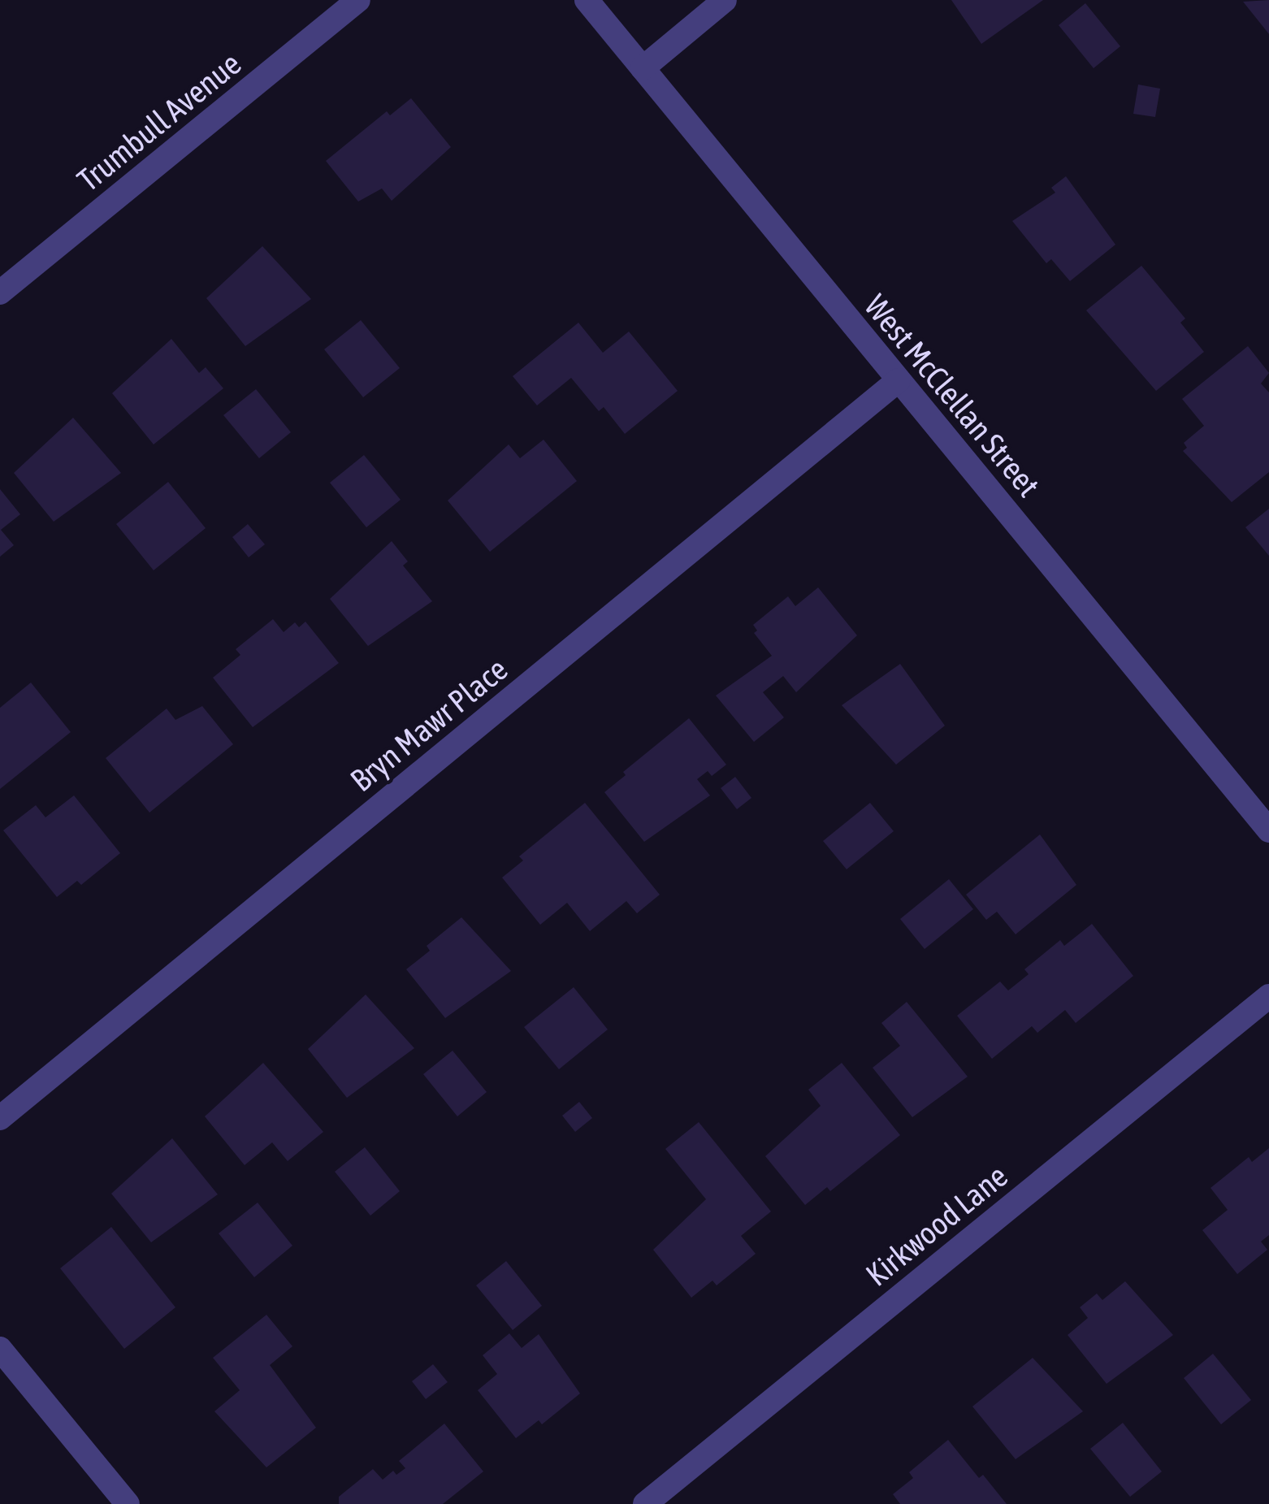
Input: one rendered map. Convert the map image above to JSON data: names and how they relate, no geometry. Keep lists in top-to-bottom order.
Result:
{
  "streets": {
    "street": [
      "Trumbull Avenue",
      "West McClellan Street",
      "Bryn Mawr Place",
      "Kirkwood Lane"
    ]
  },
  "crossings": [
    ["West McClellan Street", "Bryn Mawr Place"]
  ]
}
